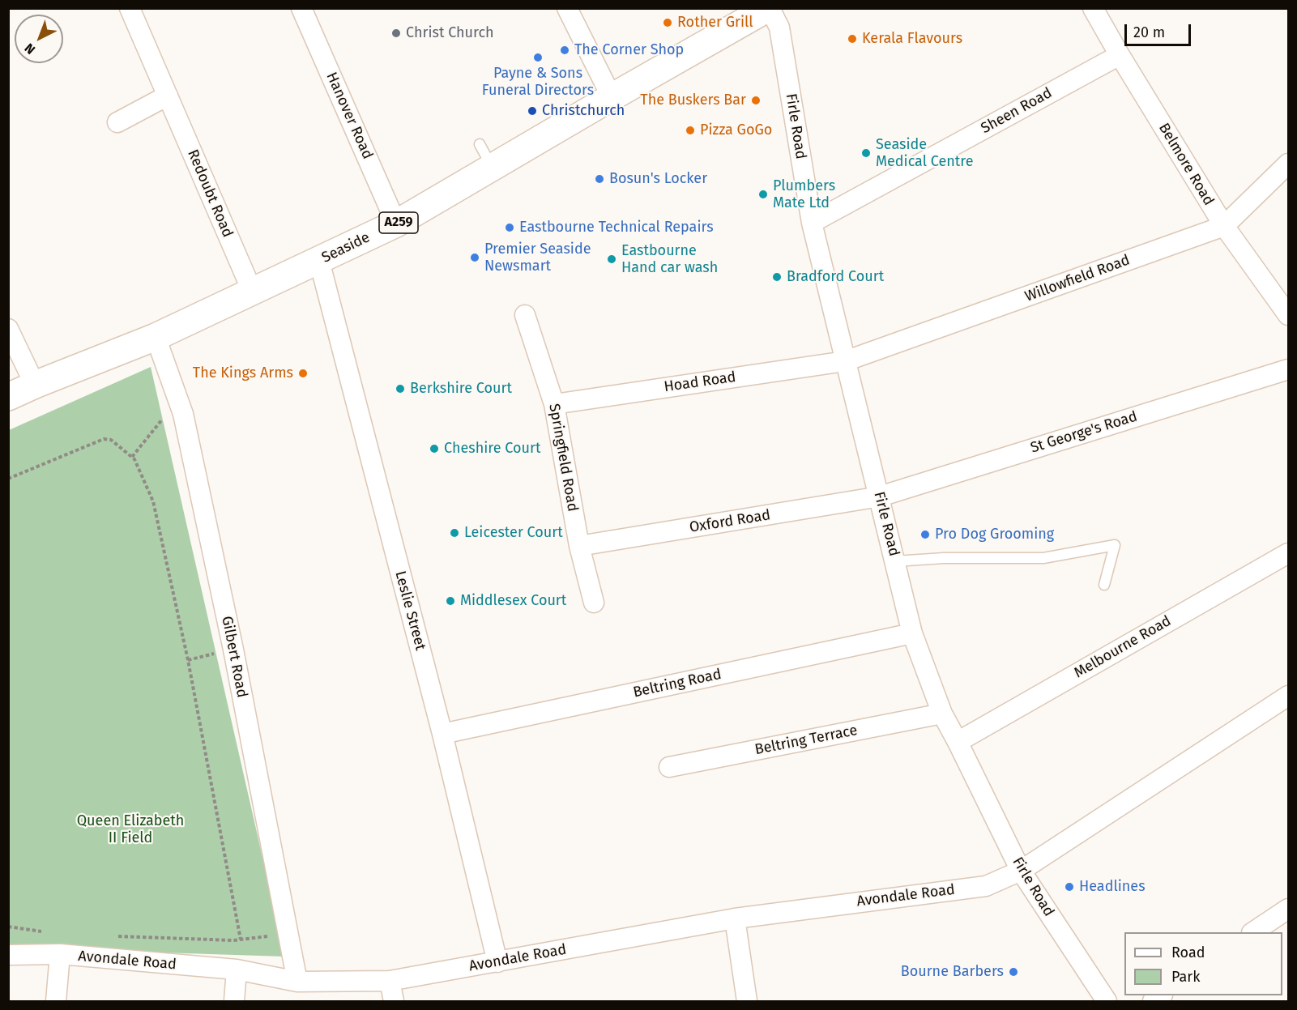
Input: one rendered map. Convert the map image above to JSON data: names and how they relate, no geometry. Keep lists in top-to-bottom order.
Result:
{
  "streets": {
    "main road": ["A259", "Seaside"],
    "street": [
      "Sheen Road",
      "Hanover Road",
      "Firle Road",
      "Belmore Road",
      "Redoubt Road",
      "Willowfield Road",
      "Hoad Road",
      "St George's Road",
      "Springfield Road",
      "Oxford Road",
      "Leslie Street",
      "Melbourne Road",
      "Gilbert Road",
      "Beltring Road",
      "Beltring Terrace",
      "Avondale Road"
    ]
  },
  "crossings": [
    ["Sheen Road", "Firle Road"],
    ["Sheen Road", "Belmore Road"],
    ["Hanover Road", "Seaside"],
    ["Firle Road", "Seaside"],
    ["Firle Road", "Willowfield Road"],
    ["Firle Road", "Hoad Road"],
    ["Firle Road", "St George's Road"],
    ["Firle Road", "Oxford Road"],
    ["Firle Road", "Melbourne Road"],
    ["Firle Road", "Beltring Road"],
    ["Firle Road", "Beltring Terrace"],
    ["Firle Road", "Avondale Road"],
    ["Belmore Road", "Willowfield Road"],
    ["Redoubt Road", "Seaside"],
    ["Seaside", "Leslie Street"],
    ["Seaside", "Gilbert Road"],
    ["Willowfield Road", "Hoad Road"],
    ["Hoad Road", "Springfield Road"],
    ["St George's Road", "Oxford Road"],
    ["Springfield Road", "Oxford Road"],
    ["Leslie Street", "Beltring Road"],
    ["Leslie Street", "Avondale Road"],
    ["Gilbert Road", "Avondale Road"]
  ],
  "parks": ["Queen Elizabeth II Field"],
  "places": [
    "Rother Grill",
    "Christ Church",
    "Kerala Flavours",
    "The Corner Shop",
    "Payne & Sons Funeral Directors",
    "The Buskers Bar",
    "Christchurch",
    "Pizza GoGo",
    "Seaside Medical Centre",
    "Bosun's Locker",
    "Plumbers Mate Ltd",
    "Eastbourne Technical Repairs",
    "Premier Seaside Newsmart",
    "Eastbourne Hand car wash",
    "Bradford Court",
    "The Kings Arms",
    "Berkshire Court",
    "Cheshire Court",
    "Leicester Court",
    "Pro Dog Grooming",
    "Middlesex Court",
    "Headlines",
    "Bourne Barbers"
  ],
  "legend": ["Road", "Park"],
  "scale_bar": "20 m",
  "north": "bottom left"
}
